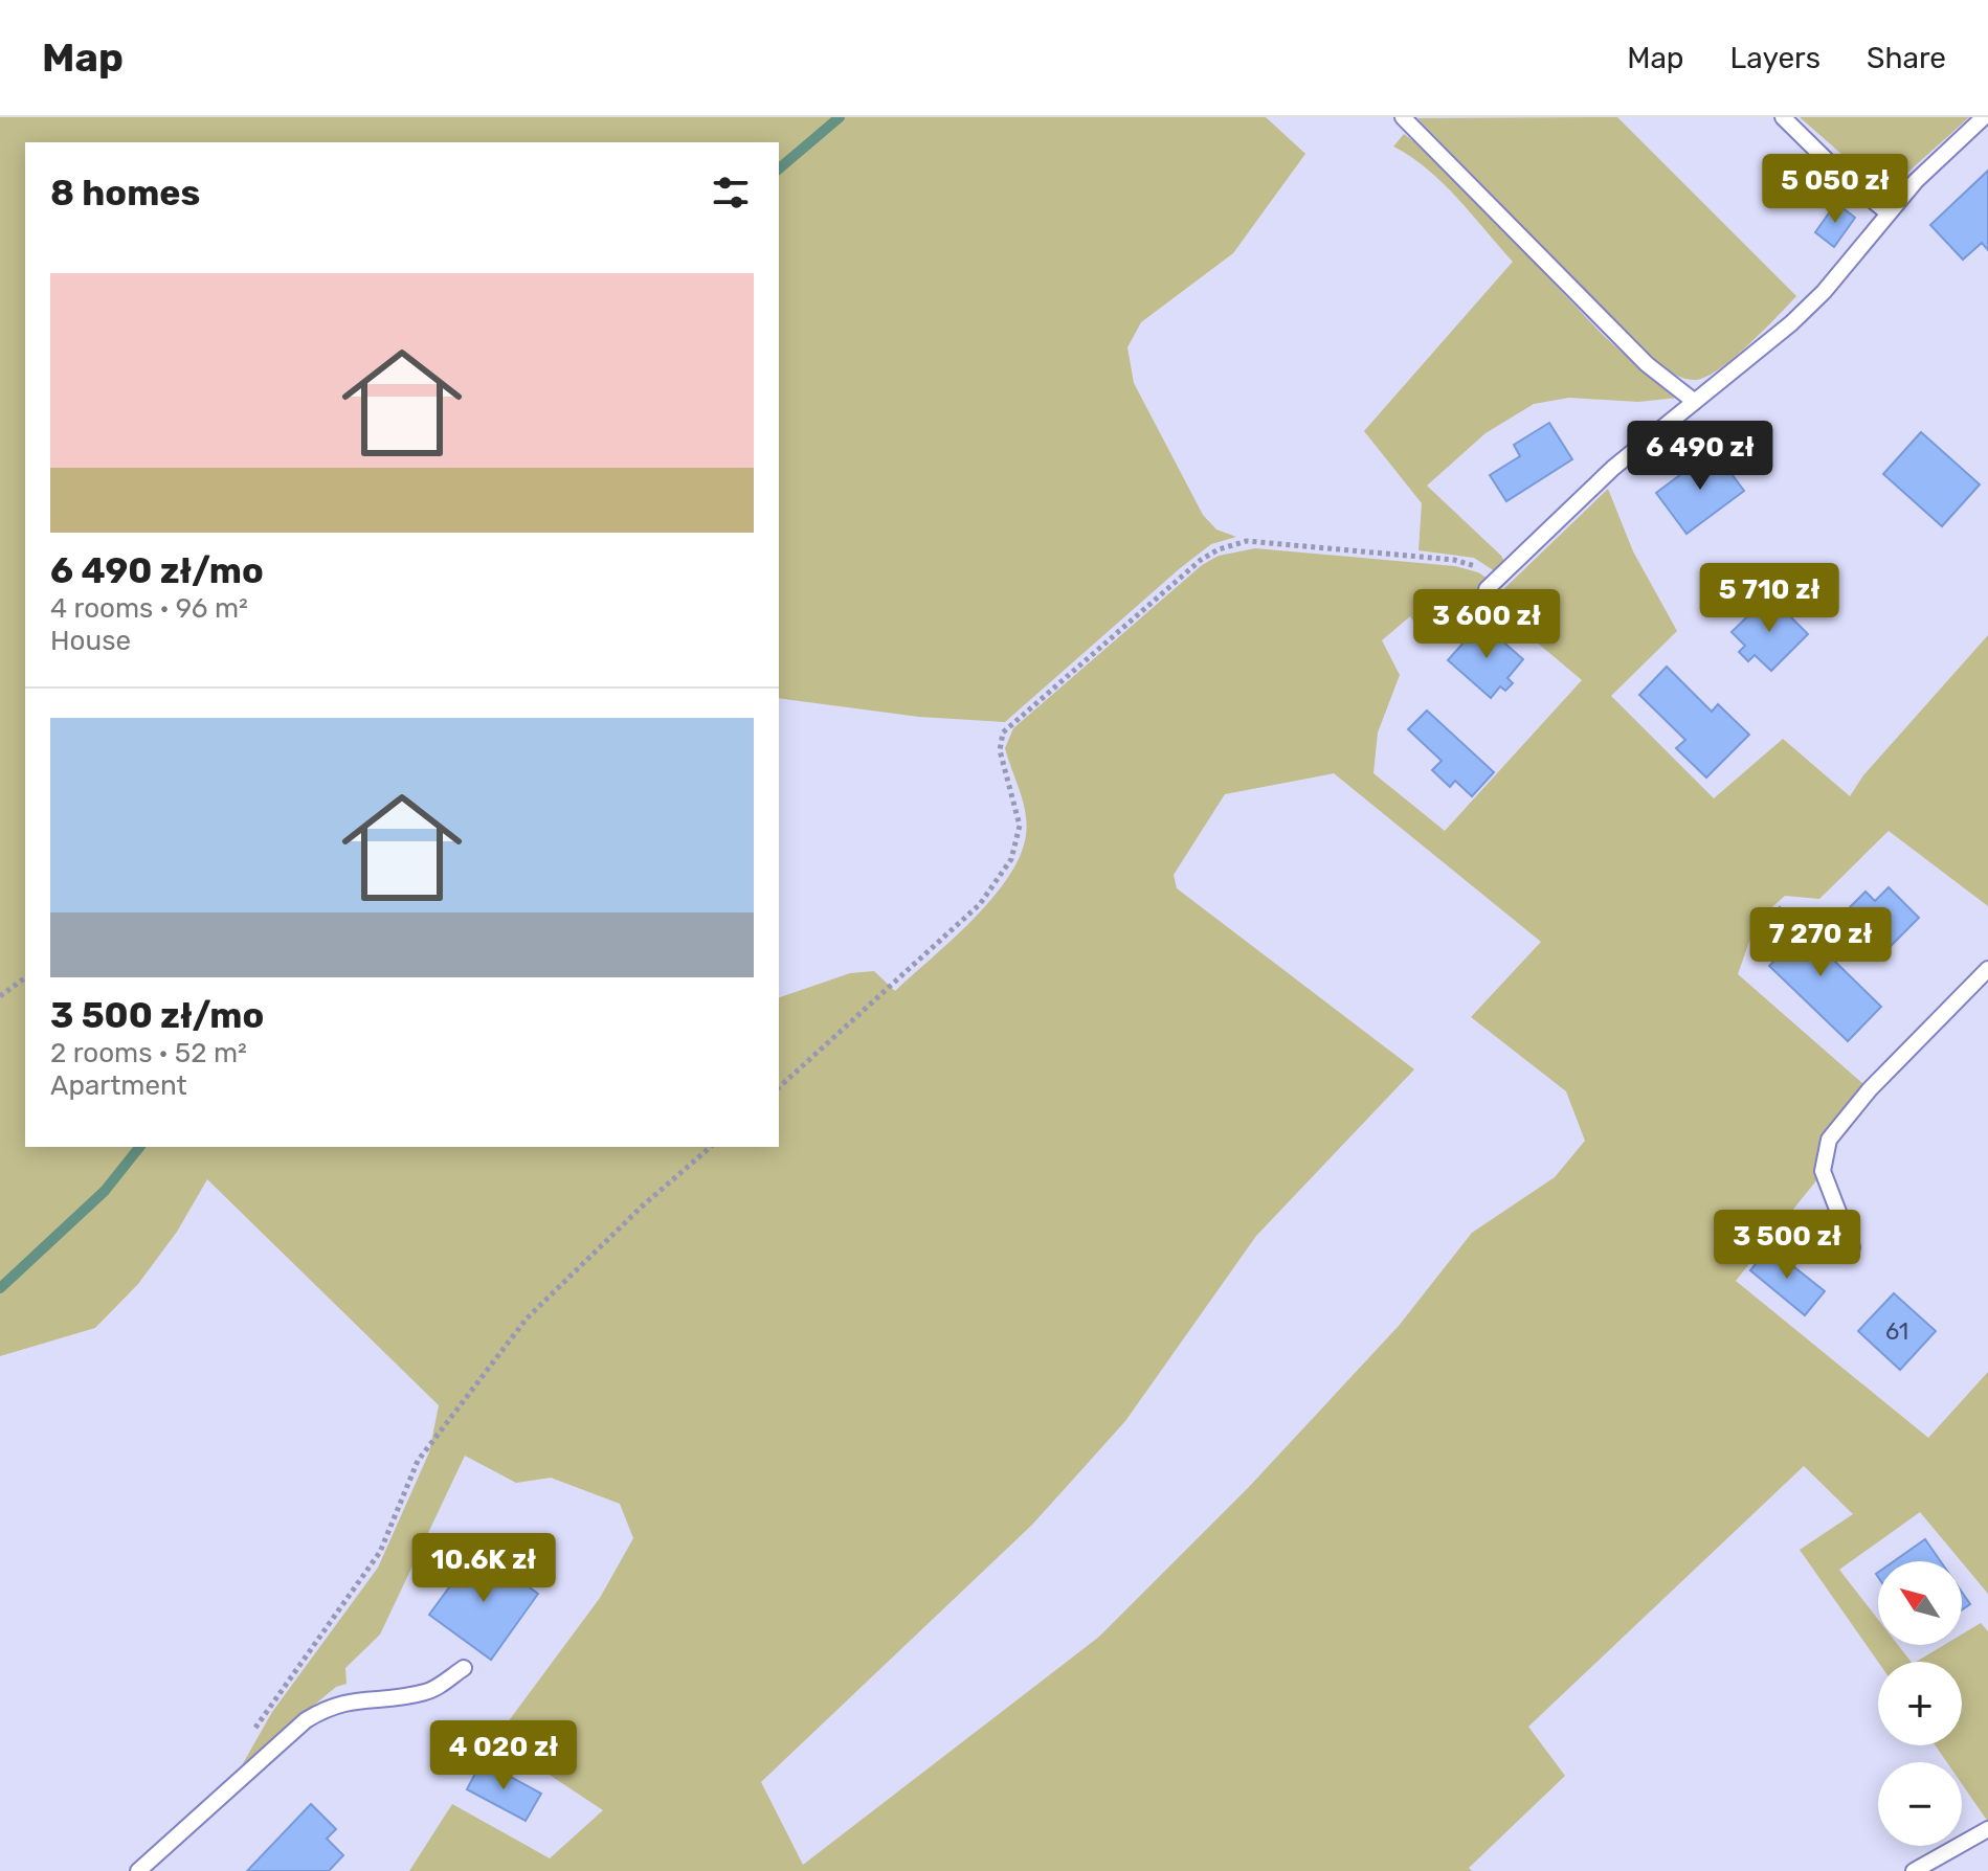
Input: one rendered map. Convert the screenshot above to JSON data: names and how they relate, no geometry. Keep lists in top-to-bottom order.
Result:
{
  "house_numbers": ["61"],
  "north": "top left",
  "page": {
    "header": "Map",
    "nav": ["Map", "Layers", "Share"],
    "heading": "8 homes",
    "price": [
      "5 050 zł",
      "6 490 zł",
      "5 710 zł",
      "3 600 zł",
      "7 270 zł",
      "3 500 zł",
      "10.6K zł",
      "4 020 zł"
    ],
    "list": [
      {
        "name": "6 490 zł/mo",
        "note": "4 rooms · 96 m² · House"
      },
      {
        "name": "3 500 zł/mo",
        "note": "2 rooms · 52 m² · Apartment"
      }
    ],
    "map_buttons": ["+", "−"]
  }
}
